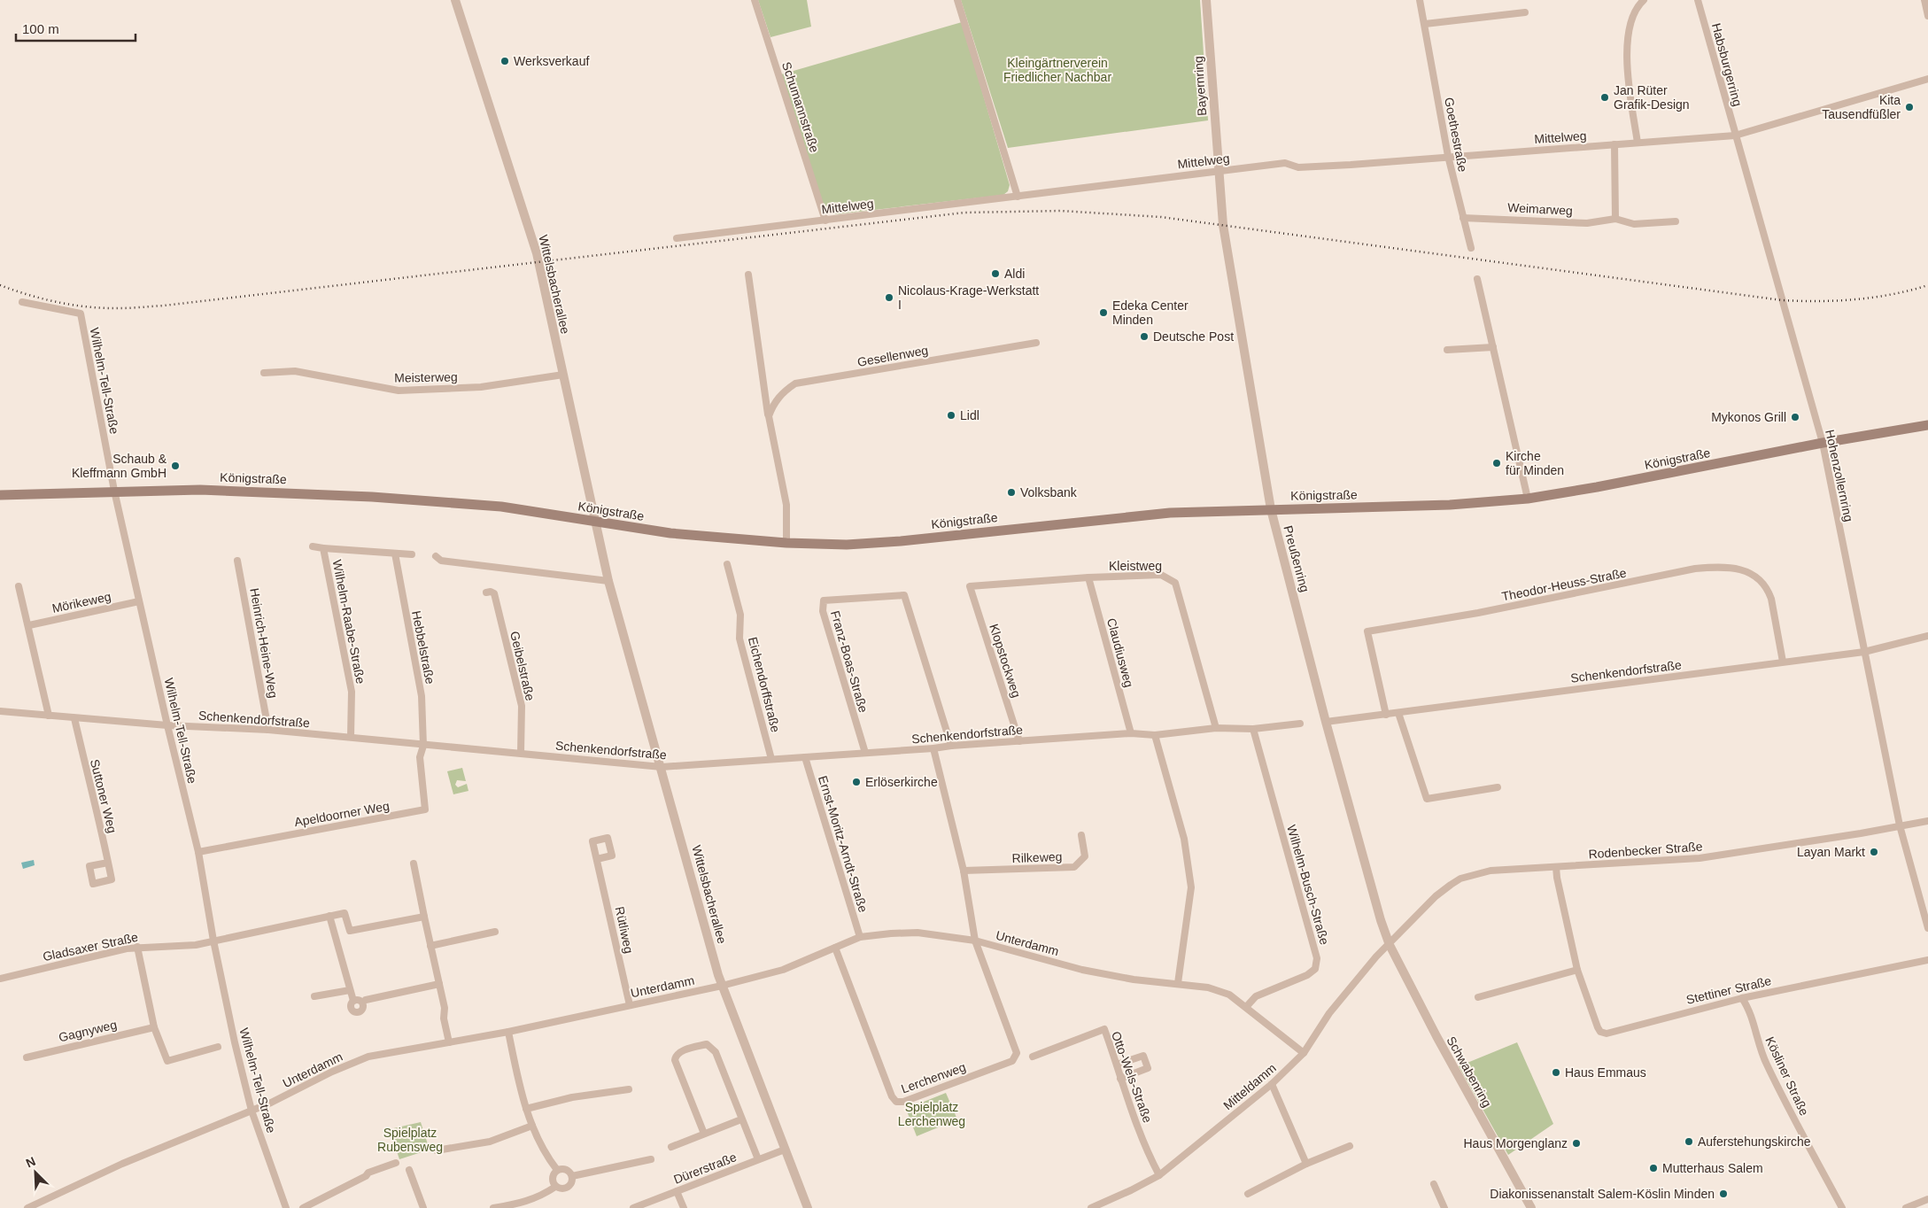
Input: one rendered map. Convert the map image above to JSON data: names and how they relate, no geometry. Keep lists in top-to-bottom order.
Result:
{
  "streets": {
    "main road": ["Königstraße"],
    "street": [
      "Habsburgerring",
      "Bayernring",
      "Schumannstraße",
      "Goethestraße",
      "Mittelweg",
      "Weimarweg",
      "Wittelsbacherallee",
      "Gesellenweg",
      "Meisterweg",
      "Wilhelm-Tell-Straße",
      "Hohenzollernring",
      "Preußenring",
      "Kleistweg",
      "Theodor-Heuss-Straße",
      "Mörikeweg",
      "Wilhelm-Raabe-Straße",
      "Heinrich-Heine-Weg",
      "Hebbelstraße",
      "Claudiusweg",
      "Klopstockweg",
      "Franz-Boas-Straße",
      "Geibelstraße",
      "Schenkendorfstraße",
      "Eichendorffstraße",
      "Suttoner Weg",
      "Apeldoorner Weg",
      "Ernst-Moritz-Arndt-Straße",
      "Rodenbecker Straße",
      "Rilkeweg",
      "Wilhelm-Busch-Straße",
      "Rütliweg",
      "Unterdamm",
      "Gladsaxer Straße",
      "Stettiner Straße",
      "Gagnyweg",
      "Schwabenring",
      "Kösliner Straße",
      "Otto-Wels-Straße",
      "Lerchenweg",
      "Mitteldamm",
      "Dürerstraße"
    ]
  },
  "crossings": [
    ["Habsburgerring", "Mittelweg"],
    ["Habsburgerring", "Hohenzollernring"],
    ["Bayernring", "Mittelweg"],
    ["Bayernring", "Preußenring"],
    ["Schumannstraße", "Mittelweg"],
    ["Goethestraße", "Mittelweg"],
    ["Goethestraße", "Weimarweg"],
    ["Mittelweg", "Hohenzollernring"],
    ["Mittelweg", "Preußenring"],
    ["Wittelsbacherallee", "Meisterweg"],
    ["Wittelsbacherallee", "Königstraße"],
    ["Wittelsbacherallee", "Schenkendorfstraße"],
    ["Wittelsbacherallee", "Unterdamm"],
    ["Wittelsbacherallee", "Dürerstraße"],
    ["Wilhelm-Tell-Straße", "Königstraße"],
    ["Wilhelm-Tell-Straße", "Mörikeweg"],
    ["Wilhelm-Tell-Straße", "Schenkendorfstraße"],
    ["Wilhelm-Tell-Straße", "Apeldoorner Weg"],
    ["Wilhelm-Tell-Straße", "Unterdamm"],
    ["Wilhelm-Tell-Straße", "Gladsaxer Straße"],
    ["Königstraße", "Hohenzollernring"],
    ["Königstraße", "Preußenring"],
    ["Hohenzollernring", "Schenkendorfstraße"],
    ["Hohenzollernring", "Rodenbecker Straße"],
    ["Preußenring", "Schenkendorfstraße"],
    ["Preußenring", "Rodenbecker Straße"],
    ["Preußenring", "Schwabenring"],
    ["Preußenring", "Mitteldamm"],
    ["Kleistweg", "Claudiusweg"],
    ["Kleistweg", "Klopstockweg"],
    ["Kleistweg", "Schenkendorfstraße"],
    ["Theodor-Heuss-Straße", "Schenkendorfstraße"],
    ["Wilhelm-Raabe-Straße", "Schenkendorfstraße"],
    ["Heinrich-Heine-Weg", "Schenkendorfstraße"],
    ["Hebbelstraße", "Schenkendorfstraße"],
    ["Hebbelstraße", "Apeldoorner Weg"],
    ["Claudiusweg", "Schenkendorfstraße"],
    ["Klopstockweg", "Schenkendorfstraße"],
    ["Franz-Boas-Straße", "Schenkendorfstraße"],
    ["Geibelstraße", "Schenkendorfstraße"],
    ["Schenkendorfstraße", "Eichendorffstraße"],
    ["Schenkendorfstraße", "Suttoner Weg"],
    ["Schenkendorfstraße", "Apeldoorner Weg"],
    ["Schenkendorfstraße", "Ernst-Moritz-Arndt-Straße"],
    ["Schenkendorfstraße", "Wilhelm-Busch-Straße"],
    ["Ernst-Moritz-Arndt-Straße", "Unterdamm"],
    ["Rodenbecker Straße", "Stettiner Straße"],
    ["Rodenbecker Straße", "Schwabenring"],
    ["Rodenbecker Straße", "Mitteldamm"],
    ["Wilhelm-Busch-Straße", "Unterdamm"],
    ["Rütliweg", "Unterdamm"],
    ["Unterdamm", "Lerchenweg"],
    ["Unterdamm", "Mitteldamm"],
    ["Stettiner Straße", "Kösliner Straße"],
    ["Schwabenring", "Mitteldamm"],
    ["Otto-Wels-Straße", "Mitteldamm"]
  ],
  "parks": ["Kleingärtnerverein Friedlicher Nachbar", "Spielplatz Lerchenweg", "Spielplatz Rubensweg"],
  "places": [
    "Werksverkauf",
    "Jan Rüter Grafik-Design",
    "Kita Tausendfüßler",
    "Aldi",
    "Nicolaus-Krage-Werkstatt I",
    "Edeka Center Minden",
    "Deutsche Post",
    "Lidl",
    "Mykonos Grill",
    "Kirche für Minden",
    "Schaub & Kleffmann GmbH",
    "Volksbank",
    "Erlöserkirche",
    "Layan Markt",
    "Haus Emmaus",
    "Auferstehungskirche",
    "Haus Morgenglanz",
    "Mutterhaus Salem",
    "Diakonissenanstalt Salem-Köslin Minden"
  ],
  "scale_bar": "100 m",
  "north": "top left"
}
